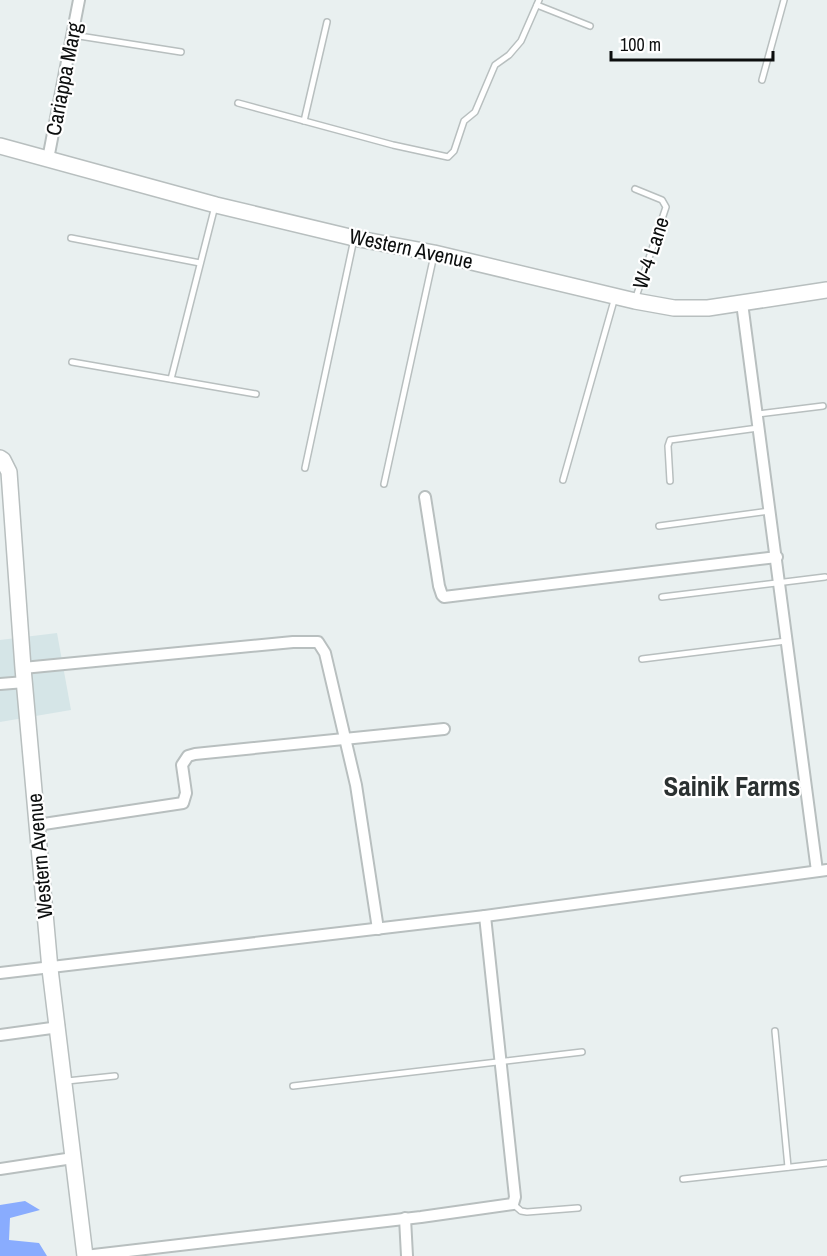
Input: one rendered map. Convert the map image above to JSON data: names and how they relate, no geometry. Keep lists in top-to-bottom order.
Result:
{
  "streets": {
    "street": ["Cariappa Marg", "Western Avenue"],
    "lane": ["W-4 Lane"]
  },
  "crossings": [
    ["Cariappa Marg", "Western Avenue"],
    ["Western Avenue", "W-4 Lane"]
  ],
  "districts": ["Sainik Farms"],
  "scale_bar": "100 m"
}
